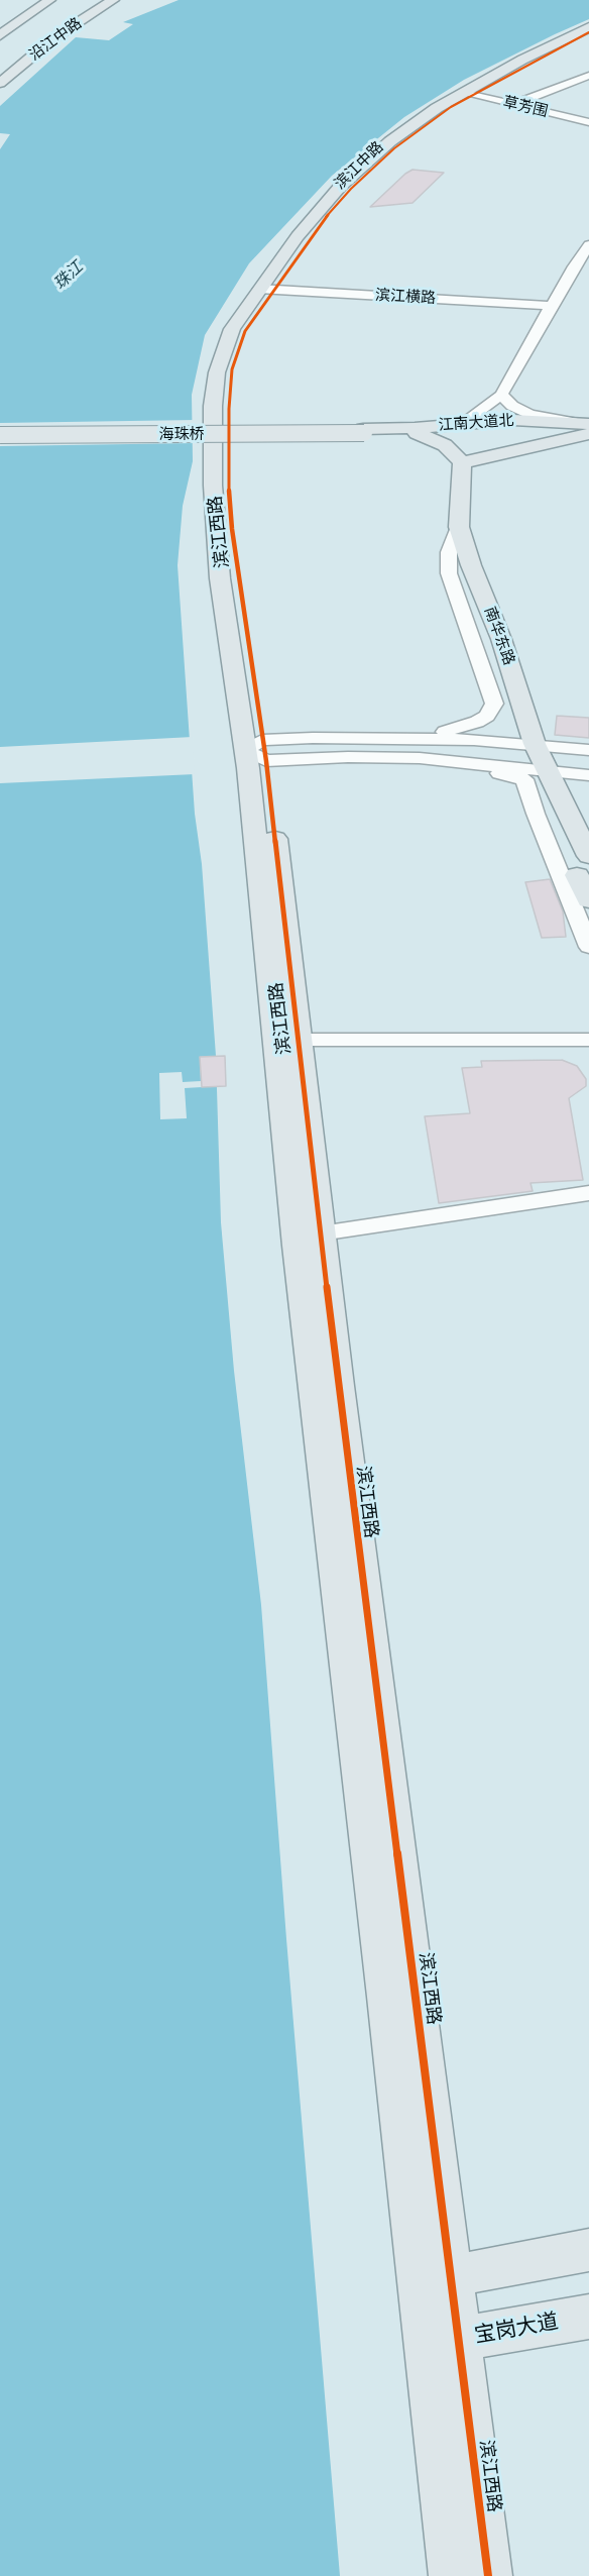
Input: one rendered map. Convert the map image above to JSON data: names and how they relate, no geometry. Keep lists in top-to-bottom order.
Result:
{
  "streets": {
    "main road": [
      "沿江中路",
      "滨江中路",
      "江南大道北",
      "海珠桥",
      "滨江西路",
      "南华东路",
      "宝岗大道"
    ],
    "street": ["草芳围", "滨江横路"]
  },
  "crossings": [
    ["草芳围", "滨江中路"],
    ["滨江中路", "滨江横路"],
    ["滨江中路", "滨江西路"],
    ["江南大道北", "海珠桥"],
    ["滨江西路", "宝岗大道"]
  ],
  "water": ["珠江"]
}
